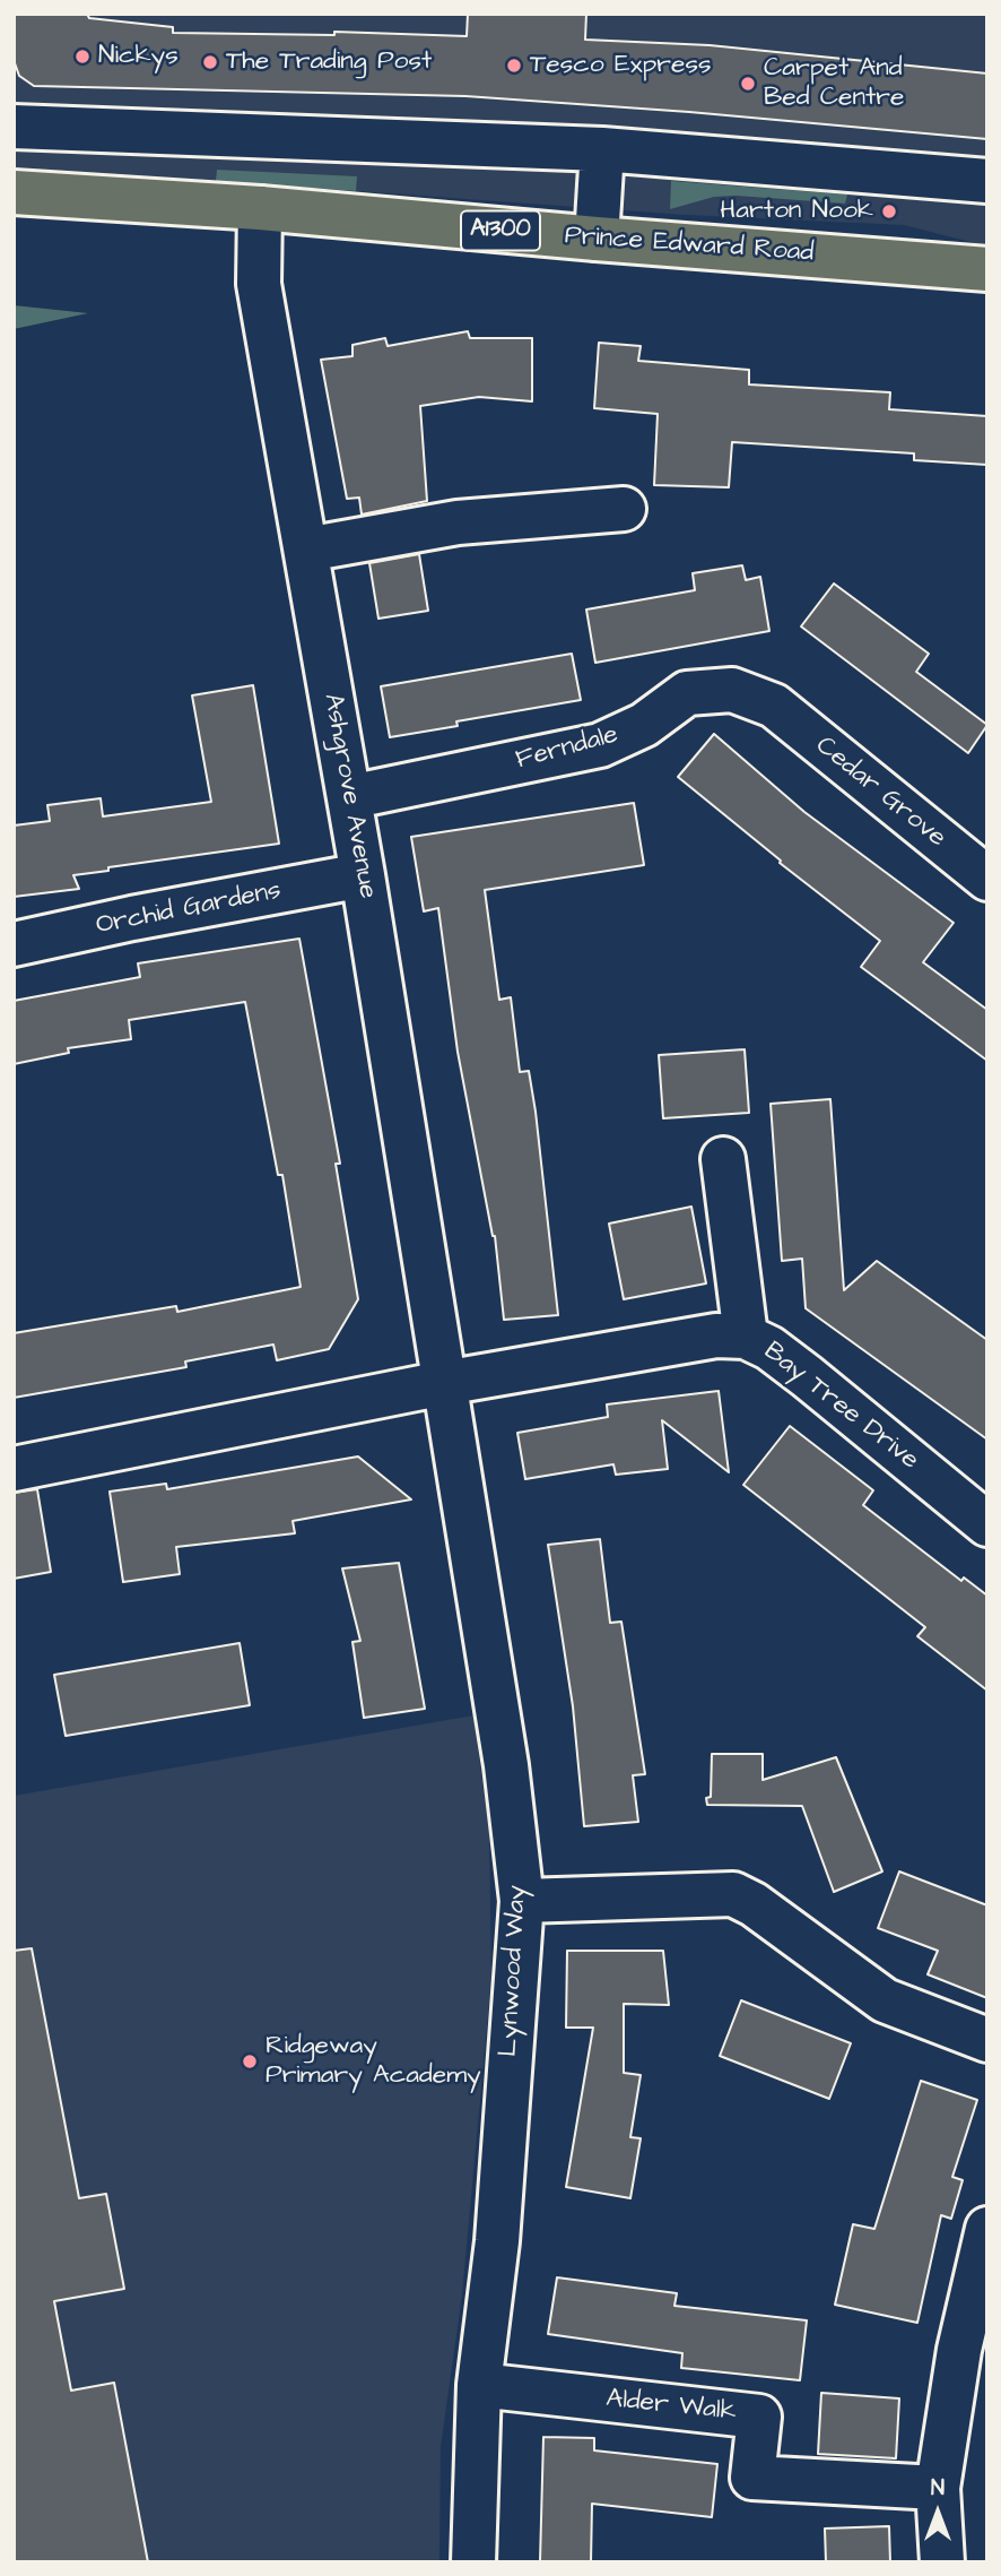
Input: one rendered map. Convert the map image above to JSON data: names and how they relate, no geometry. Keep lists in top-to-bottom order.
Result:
{
  "streets": {
    "main road": ["A1300", "Prince Edward Road"],
    "street": [
      "Ferndale",
      "Cedar Grove",
      "Ashgrove Avenue",
      "Orchid Gardens",
      "Bay Tree Drive",
      "Lynwood Way",
      "Alder Walk"
    ]
  },
  "crossings": [
    ["Prince Edward Road", "Ashgrove Avenue"],
    ["Ferndale", "Cedar Grove"],
    ["Ferndale", "Ashgrove Avenue"],
    ["Ashgrove Avenue", "Orchid Gardens"],
    ["Ashgrove Avenue", "Bay Tree Drive"],
    ["Ashgrove Avenue", "Lynwood Way"],
    ["Bay Tree Drive", "Lynwood Way"],
    ["Lynwood Way", "Alder Walk"]
  ],
  "places": [
    "Nickys",
    "The Trading Post",
    "Tesco Express",
    "Carpet And Bed Centre",
    "Harton Nook",
    "Ridgeway Primary Academy"
  ],
  "north": "top"
}
